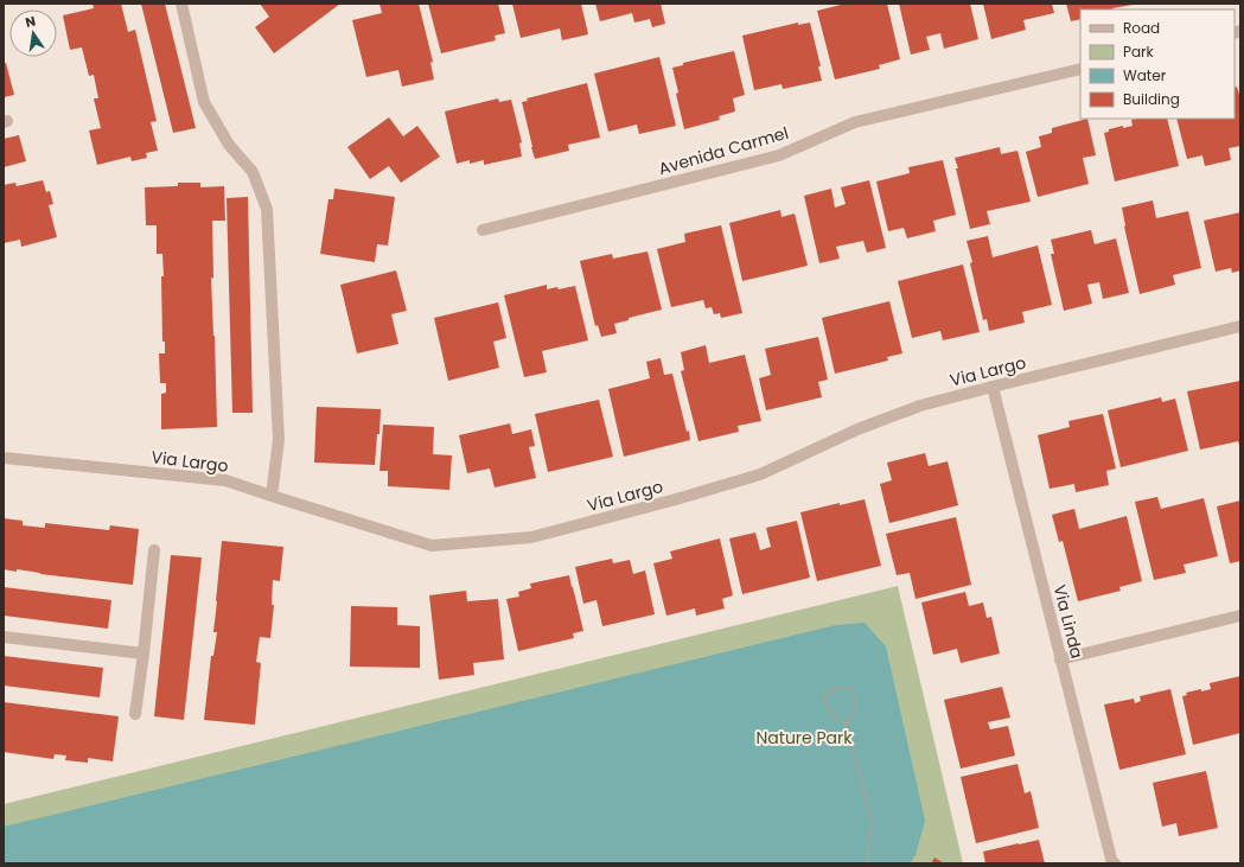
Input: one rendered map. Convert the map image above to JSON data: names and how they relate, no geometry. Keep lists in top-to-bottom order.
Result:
{
  "streets": {
    "street": ["Avenida Carmel", "Via Largo", "Via Linda"]
  },
  "crossings": [
    ["Via Largo", "Via Linda"]
  ],
  "parks": ["Nature Park"],
  "legend": [
    "Road",
    "Park",
    "Water",
    "Building"
  ],
  "north": "top"
}
